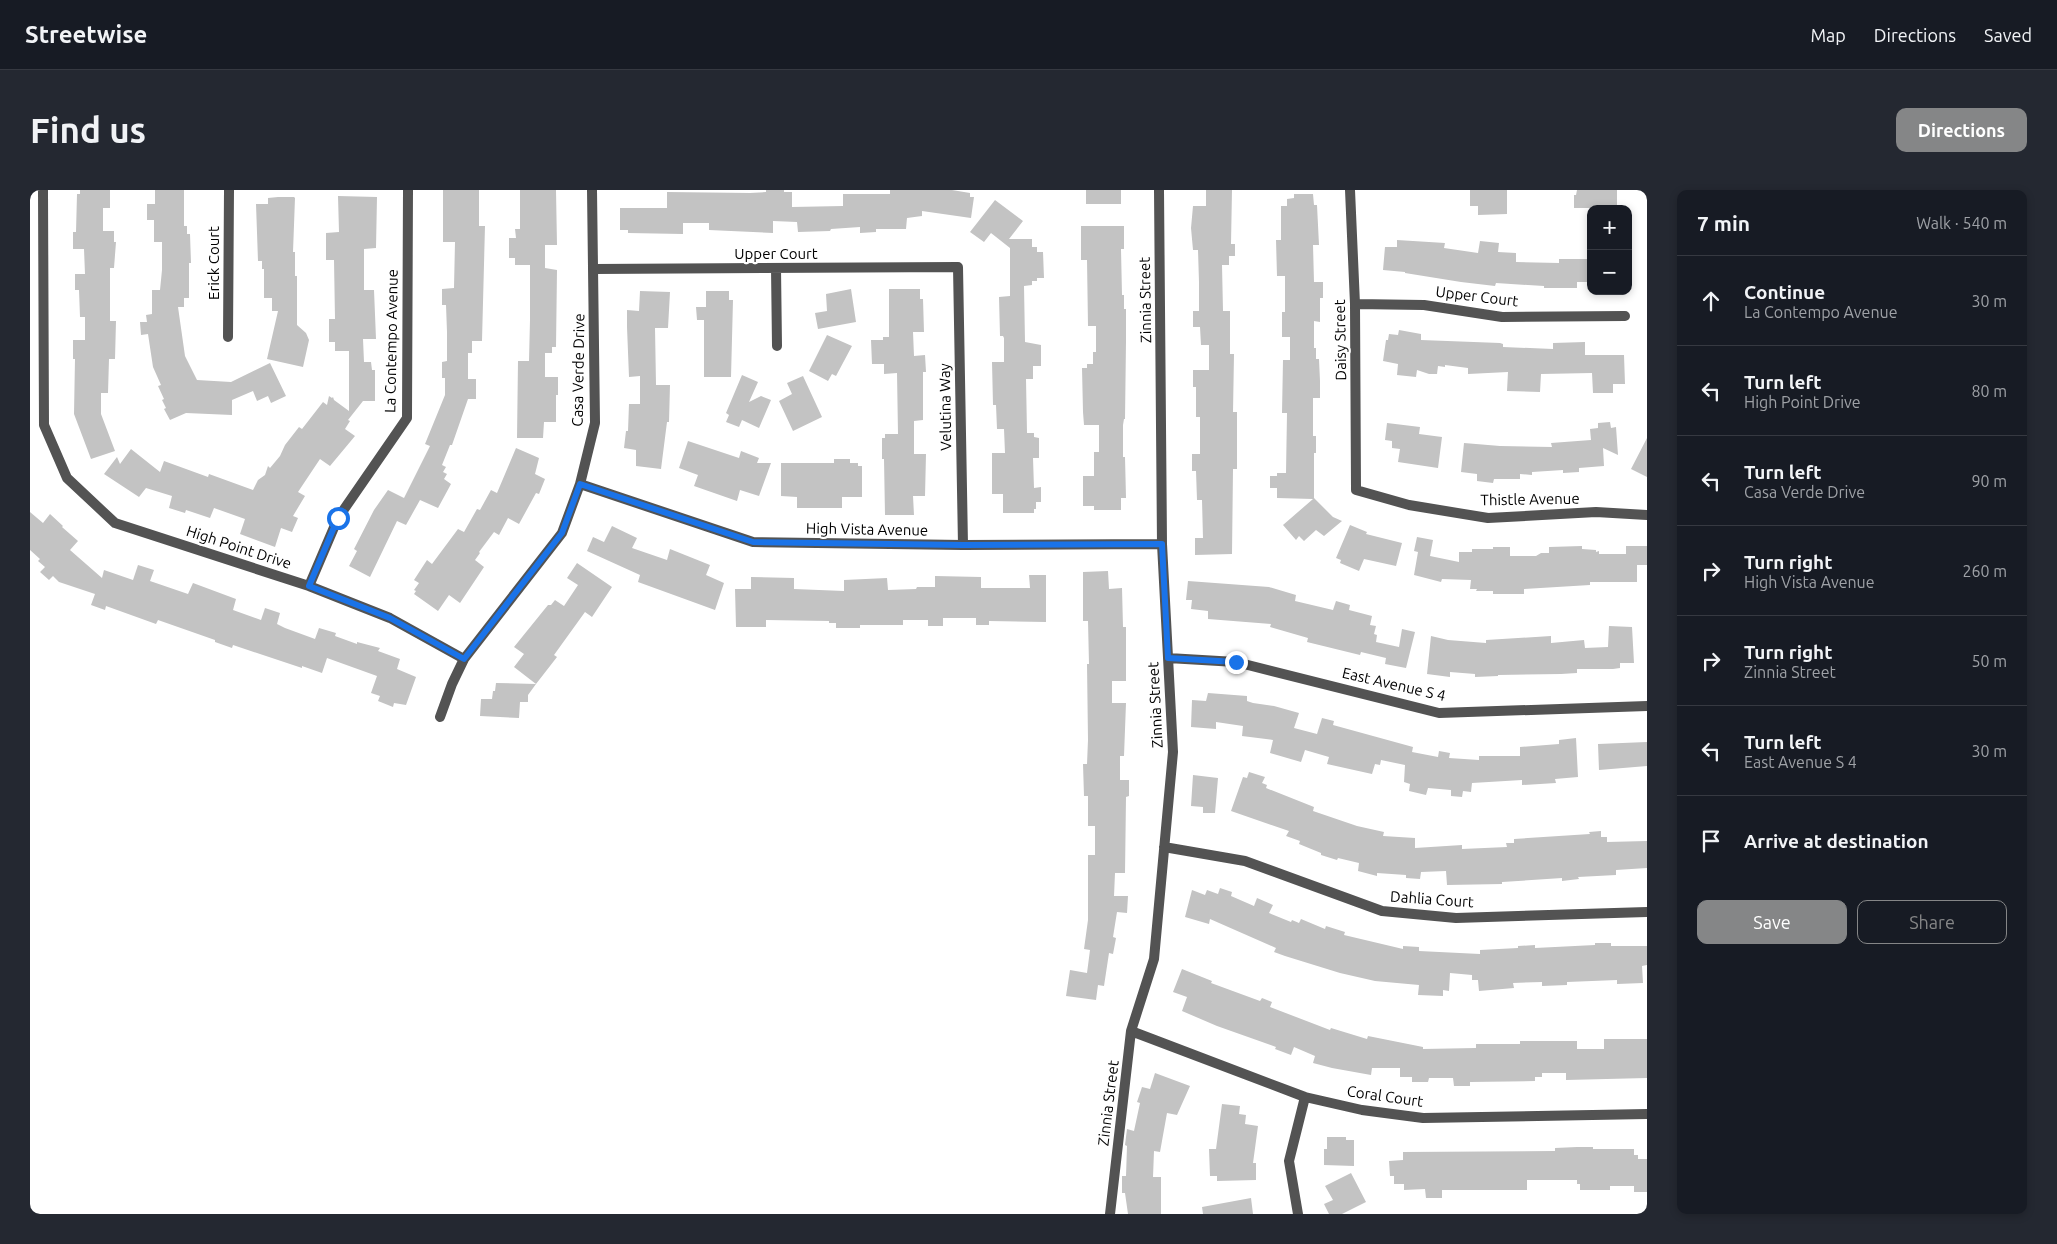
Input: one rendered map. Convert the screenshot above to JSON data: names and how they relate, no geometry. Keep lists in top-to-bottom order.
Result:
{
  "streets": {
    "street": [
      "Upper Court",
      "Erick Court",
      "Zinnia Street",
      "Daisy Street",
      "La Contempo Avenue",
      "Casa Verde Drive",
      "Velutina Way",
      "Thistle Avenue",
      "High Vista Avenue",
      "High Point Drive",
      "East Avenue S 4",
      "Dahlia Court",
      "Coral Court"
    ]
  },
  "crossings": [
    ["Upper Court", "Daisy Street"],
    ["Upper Court", "Casa Verde Drive"],
    ["Upper Court", "Velutina Way"],
    ["Zinnia Street", "High Vista Avenue"],
    ["Zinnia Street", "East Avenue S 4"],
    ["Zinnia Street", "Dahlia Court"],
    ["Zinnia Street", "Coral Court"],
    ["Daisy Street", "Thistle Avenue"],
    ["La Contempo Avenue", "High Point Drive"],
    ["Casa Verde Drive", "High Vista Avenue"],
    ["Casa Verde Drive", "High Point Drive"],
    ["Velutina Way", "High Vista Avenue"]
  ],
  "page": {
    "header": "Streetwise",
    "nav": ["Map", "Directions", "Saved"],
    "buttons": [
      "Directions",
      ["Save", "Share"]
    ],
    "title": "Find us",
    "heading": ["7 min", "Walk · 540 m"],
    "map_buttons": ["+", "−"],
    "list": [
      ["Continue", "La Contempo Avenue", "30 m"],
      ["Turn left", "High Point Drive", "80 m"],
      ["Turn left", "Casa Verde Drive", "90 m"],
      ["Turn right", "High Vista Avenue", "260 m"],
      ["Turn right", "Zinnia Street", "50 m"],
      ["Turn left", "East Avenue S 4", "30 m"],
      "Arrive at destination"
    ]
  }
}
